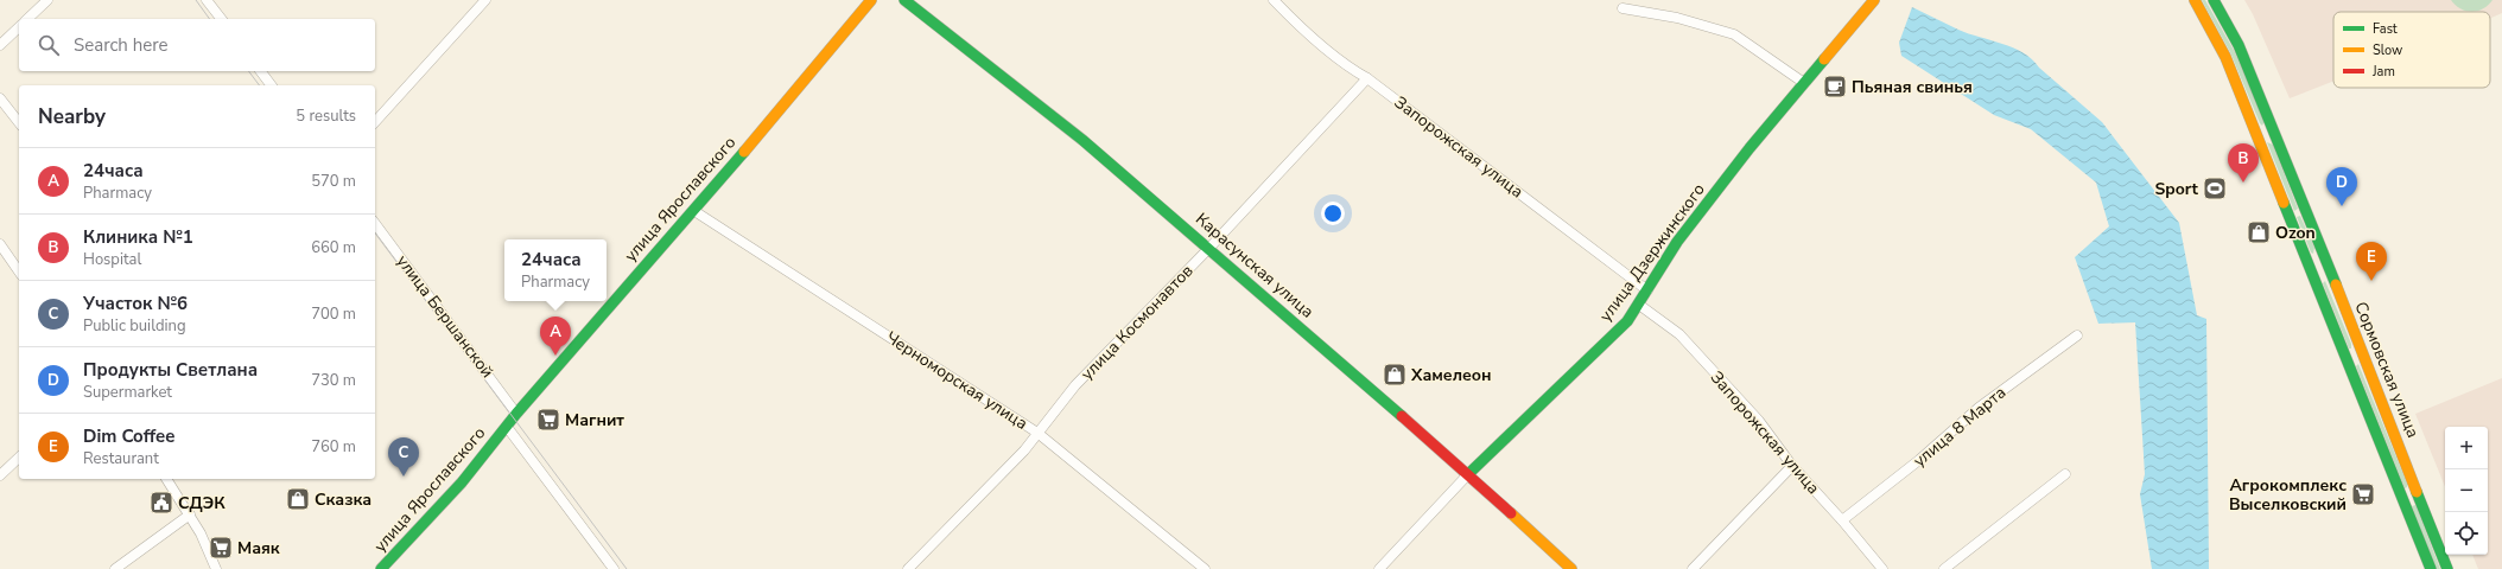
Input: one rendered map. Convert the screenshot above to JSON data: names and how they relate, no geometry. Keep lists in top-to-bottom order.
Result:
{
  "streets": {
    "street": [
      "Запорожская улица",
      "улица Ярославского",
      "улица Дзержинского",
      "Карасунская улица",
      "улица Бершанской",
      "улица Космонавтов",
      "Сормовская улица",
      "Черноморская улица",
      "улица 8 Марта"
    ]
  },
  "crossings": [
    ["Запорожская улица", "улица Дзержинского"],
    ["Запорожская улица", "улица Космонавтов"],
    ["Запорожская улица", "улица 8 Марта"],
    ["улица Ярославского", "улица Бершанской"],
    ["улица Ярославского", "Черноморская улица"],
    ["улица Дзержинского", "Карасунская улица"],
    ["Карасунская улица", "улица Космонавтов"],
    ["улица Космонавтов", "Черноморская улица"]
  ],
  "places": {
    "cafe": ["Пьяная свинья"],
    "sports": ["Sport"],
    "shop": ["Ozon", "Хамелеон", "Сказка"],
    "supermarket": ["Магнит", "Агрокомплекс Выселковский", "Маяк"],
    "public building": ["СДЭК"]
  },
  "legend": ["Fast", "Slow", "Jam"],
  "page": {
    "search": "Search here",
    "heading": ["Nearby", "5 results"],
    "pins": [
      "B",
      "D",
      "E",
      "A",
      "C"
    ],
    "list": [
      {
        "mark": "A",
        "name": "24часа",
        "note": "Pharmacy",
        "value": "570 m"
      },
      {
        "mark": "B",
        "name": "Клиника №1",
        "note": "Hospital",
        "value": "660 m"
      },
      {
        "mark": "C",
        "name": "Участок №6",
        "note": "Public building",
        "value": "700 m"
      },
      {
        "mark": "D",
        "name": "Продукты Светлана",
        "note": "Supermarket",
        "value": "730 m"
      },
      {
        "mark": "E",
        "name": "Dim Coffee",
        "note": "Restaurant",
        "value": "760 m"
      }
    ],
    "popup": ["24часа", "Pharmacy"],
    "map_buttons": ["+", "−"]
  }
}
